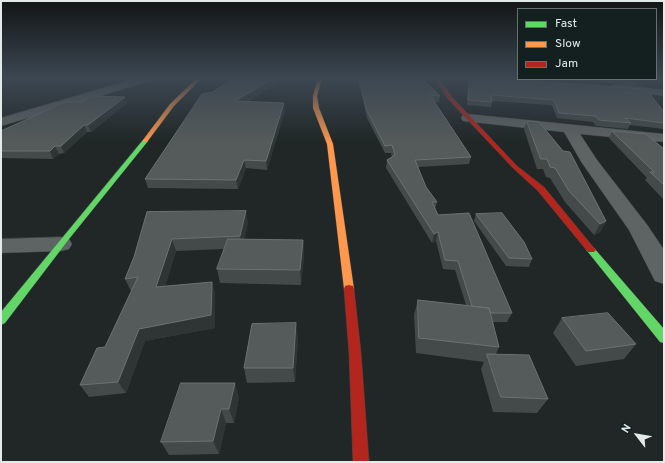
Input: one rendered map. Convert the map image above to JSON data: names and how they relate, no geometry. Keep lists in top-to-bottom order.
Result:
{
  "legend": ["Fast", "Slow", "Jam"],
  "north": "top left"
}
